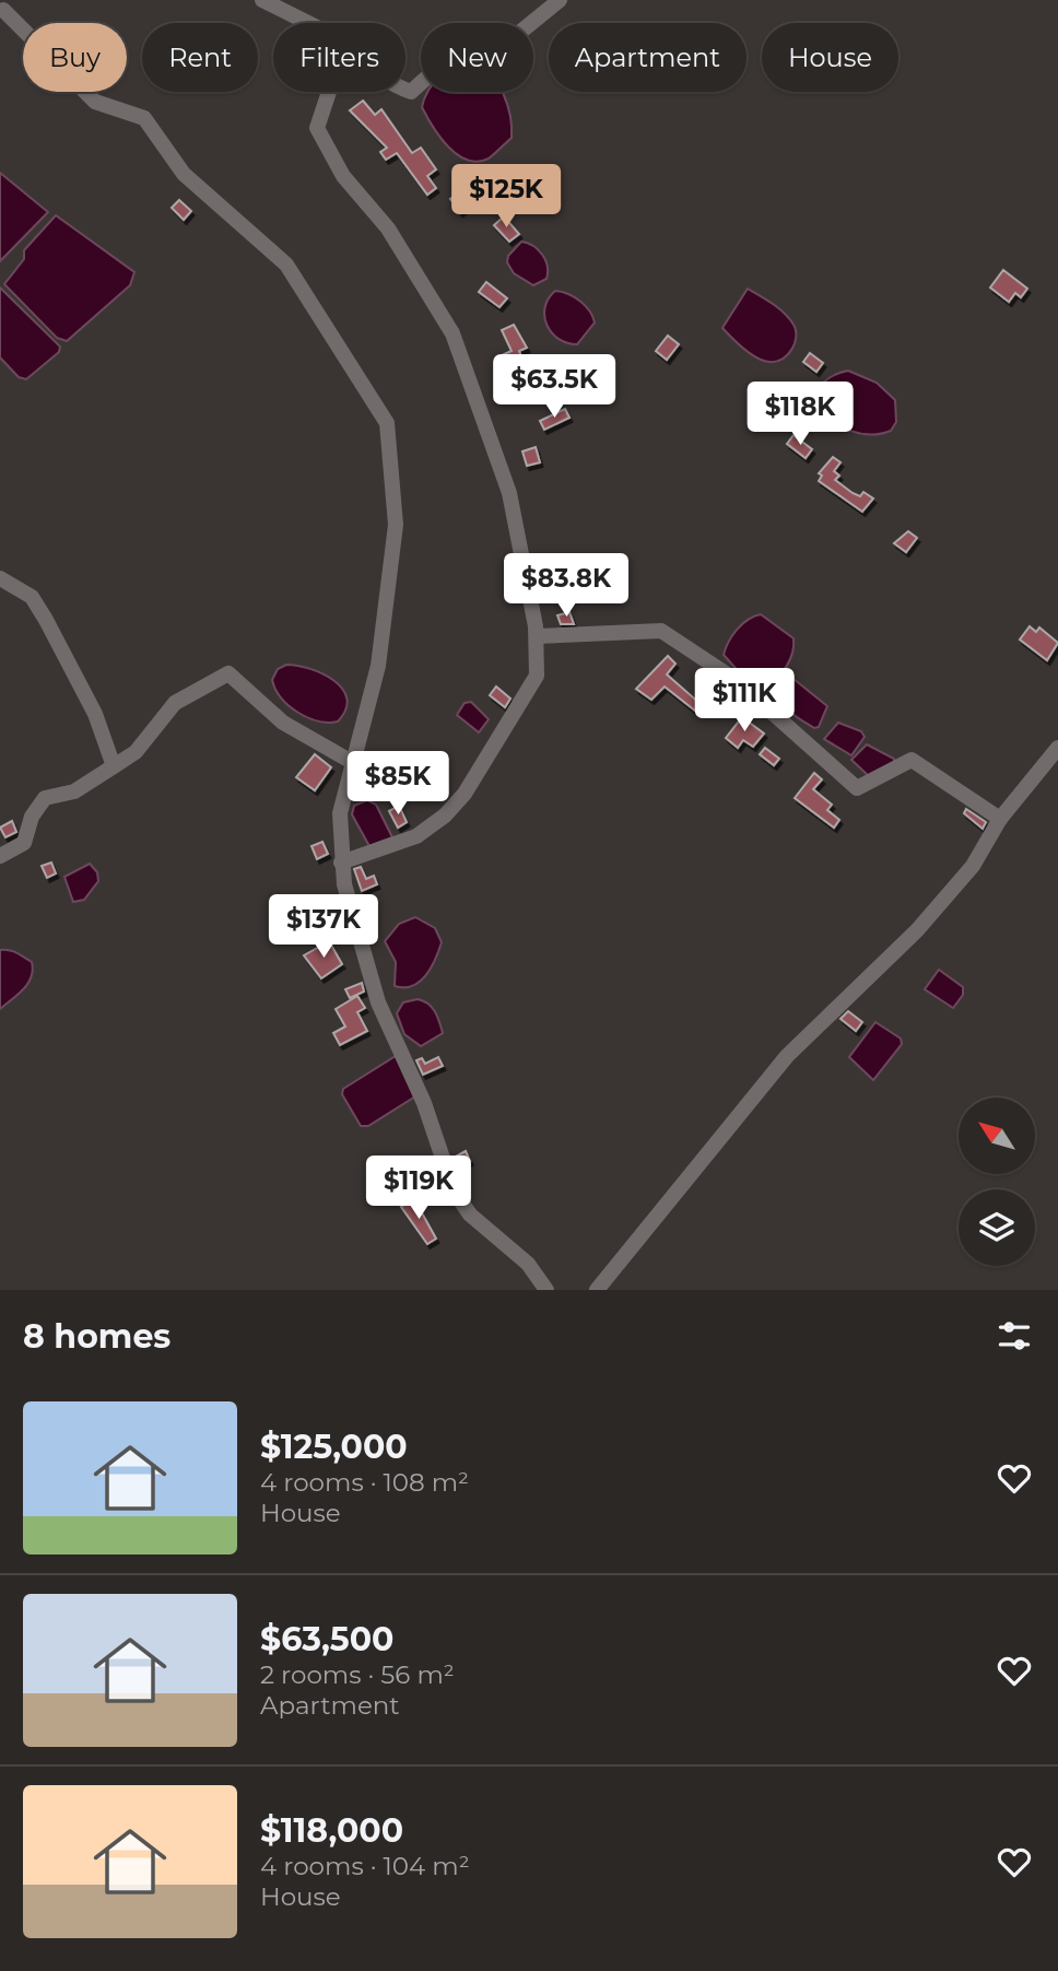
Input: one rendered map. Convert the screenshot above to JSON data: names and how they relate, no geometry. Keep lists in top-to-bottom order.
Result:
{
  "north": "top left",
  "page": {
    "chip": [
      "Buy",
      "Rent",
      "Filters",
      "New",
      "Apartment",
      "House"
    ],
    "price": [
      "$125K",
      "$63.5K",
      "$118K",
      "$83.8K",
      "$111K",
      "$85K",
      "$137K",
      "$119K"
    ],
    "heading": "8 homes",
    "list": [
      {
        "name": "$125,000",
        "note": "4 rooms · 108 m² · House"
      },
      {
        "name": "$63,500",
        "note": "2 rooms · 56 m² · Apartment"
      },
      {
        "name": "$118,000",
        "note": "4 rooms · 104 m² · House"
      }
    ]
  }
}
